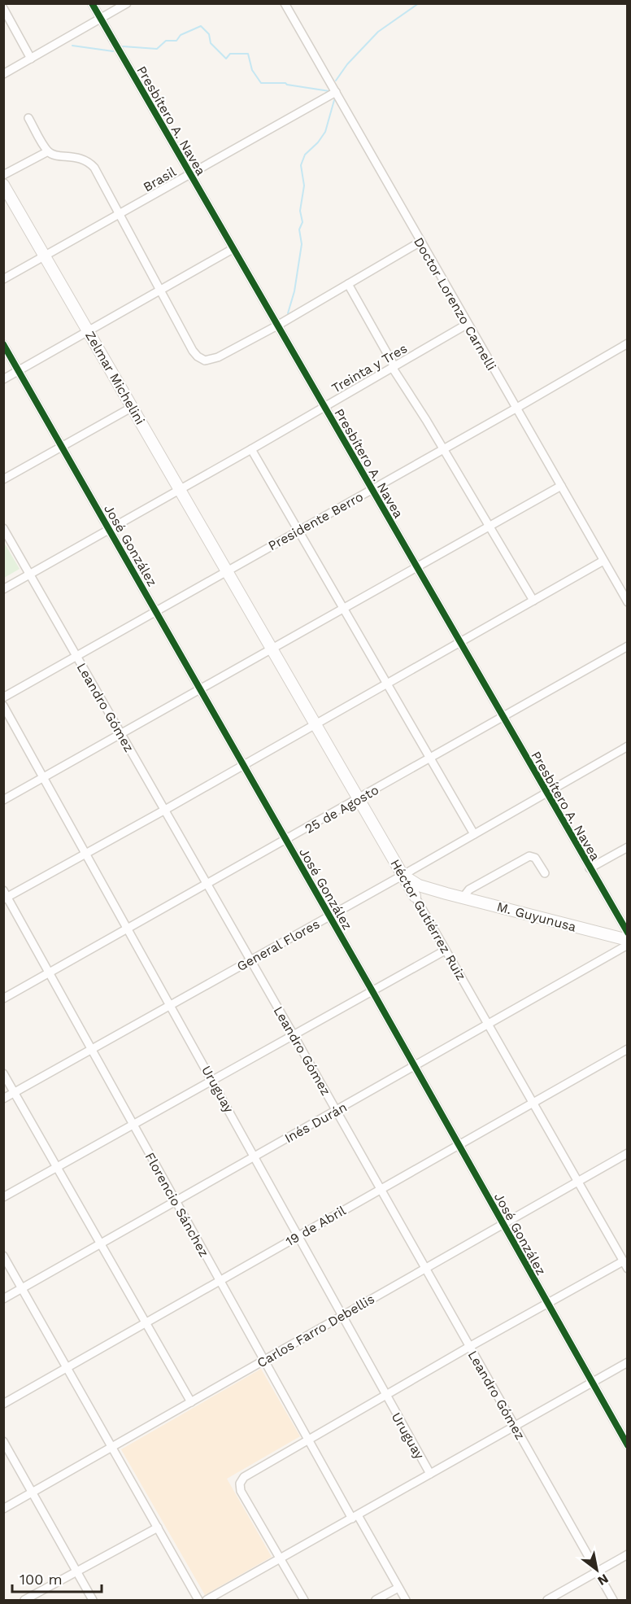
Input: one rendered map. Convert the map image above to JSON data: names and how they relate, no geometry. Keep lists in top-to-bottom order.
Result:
{
  "streets": {
    "highway": ["Zelmar Michelini", "M. Guyunusa", "Héctor Gutiérrez Ruiz"],
    "street": [
      "Presbítero A. Navea",
      "Brasil",
      "Doctor Lorenzo Carnelli",
      "Treinta y Tres",
      "Presidente Berro",
      "José González",
      "Leandro Gómez",
      "25 de Agosto",
      "General Flores",
      "Uruguay",
      "Inés Durán",
      "Florencio Sánchez",
      "19 de Abril",
      "Carlos Farro Debellis"
    ]
  },
  "crossings": [
    ["Presbítero A. Navea", "Brasil"],
    ["Presbítero A. Navea", "Treinta y Tres"],
    ["Presbítero A. Navea", "Presidente Berro"],
    ["Presbítero A. Navea", "25 de Agosto"],
    ["Presbítero A. Navea", "General Flores"],
    ["Brasil", "Doctor Lorenzo Carnelli"],
    ["Brasil", "Zelmar Michelini"],
    ["Doctor Lorenzo Carnelli", "Treinta y Tres"],
    ["Doctor Lorenzo Carnelli", "Presidente Berro"],
    ["Treinta y Tres", "Zelmar Michelini"],
    ["Treinta y Tres", "José González"],
    ["Treinta y Tres", "Leandro Gómez"],
    ["Zelmar Michelini", "Presidente Berro"],
    ["Zelmar Michelini", "Héctor Gutiérrez Ruiz"],
    ["Presidente Berro", "José González"],
    ["Presidente Berro", "Leandro Gómez"],
    ["Presidente Berro", "Héctor Gutiérrez Ruiz"],
    ["José González", "25 de Agosto"],
    ["José González", "General Flores"],
    ["José González", "Inés Durán"],
    ["José González", "19 de Abril"],
    ["José González", "Carlos Farro Debellis"],
    ["Leandro Gómez", "25 de Agosto"],
    ["Leandro Gómez", "General Flores"],
    ["Leandro Gómez", "Inés Durán"],
    ["Leandro Gómez", "19 de Abril"],
    ["Leandro Gómez", "Carlos Farro Debellis"],
    ["25 de Agosto", "Héctor Gutiérrez Ruiz"],
    ["25 de Agosto", "Uruguay"],
    ["25 de Agosto", "Florencio Sánchez"],
    ["M. Guyunusa", "Héctor Gutiérrez Ruiz"],
    ["M. Guyunusa", "General Flores"],
    ["Héctor Gutiérrez Ruiz", "General Flores"],
    ["Héctor Gutiérrez Ruiz", "Inés Durán"],
    ["Héctor Gutiérrez Ruiz", "19 de Abril"],
    ["Héctor Gutiérrez Ruiz", "Carlos Farro Debellis"],
    ["General Flores", "Uruguay"],
    ["General Flores", "Florencio Sánchez"],
    ["Uruguay", "Inés Durán"],
    ["Uruguay", "19 de Abril"],
    ["Uruguay", "Carlos Farro Debellis"],
    ["Inés Durán", "Florencio Sánchez"],
    ["Florencio Sánchez", "19 de Abril"],
    ["Florencio Sánchez", "Carlos Farro Debellis"]
  ],
  "scale_bar": "100 m",
  "north": "bottom right"
}
